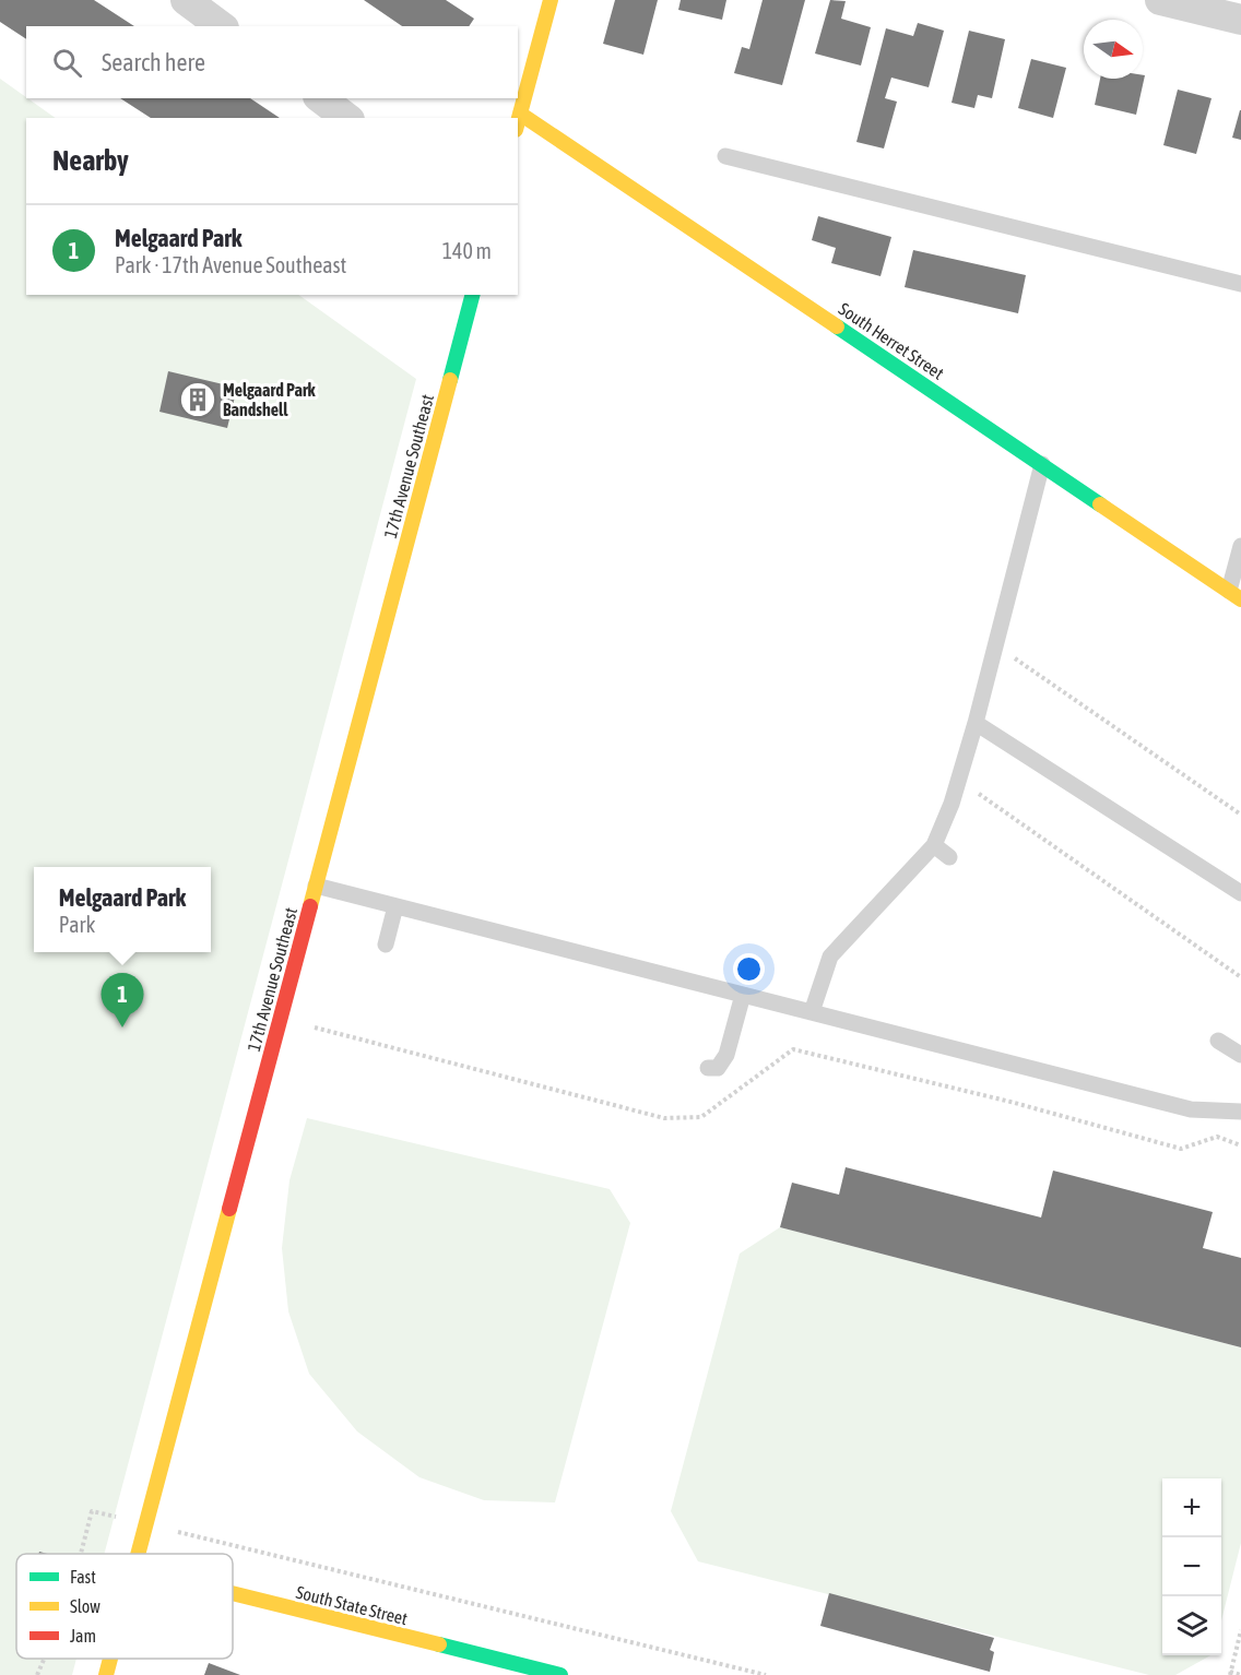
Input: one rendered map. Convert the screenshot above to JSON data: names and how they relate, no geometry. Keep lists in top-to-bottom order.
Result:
{
  "streets": {
    "street": ["South Herret Street", "17th Avenue Southeast", "South State Street"]
  },
  "places": {
    "building": ["Melgaard Park Bandshell"]
  },
  "legend": ["Fast", "Slow", "Jam"],
  "north": "right",
  "page": {
    "search": "Search here",
    "heading": "Nearby",
    "list": [
      {
        "mark": "1",
        "name": "Melgaard Park",
        "note": "Park · 17th Avenue Southeast",
        "value": "140 m"
      }
    ],
    "popup": ["Melgaard Park", "Park"],
    "pins": "1",
    "map_buttons": ["+", "−"]
  }
}
